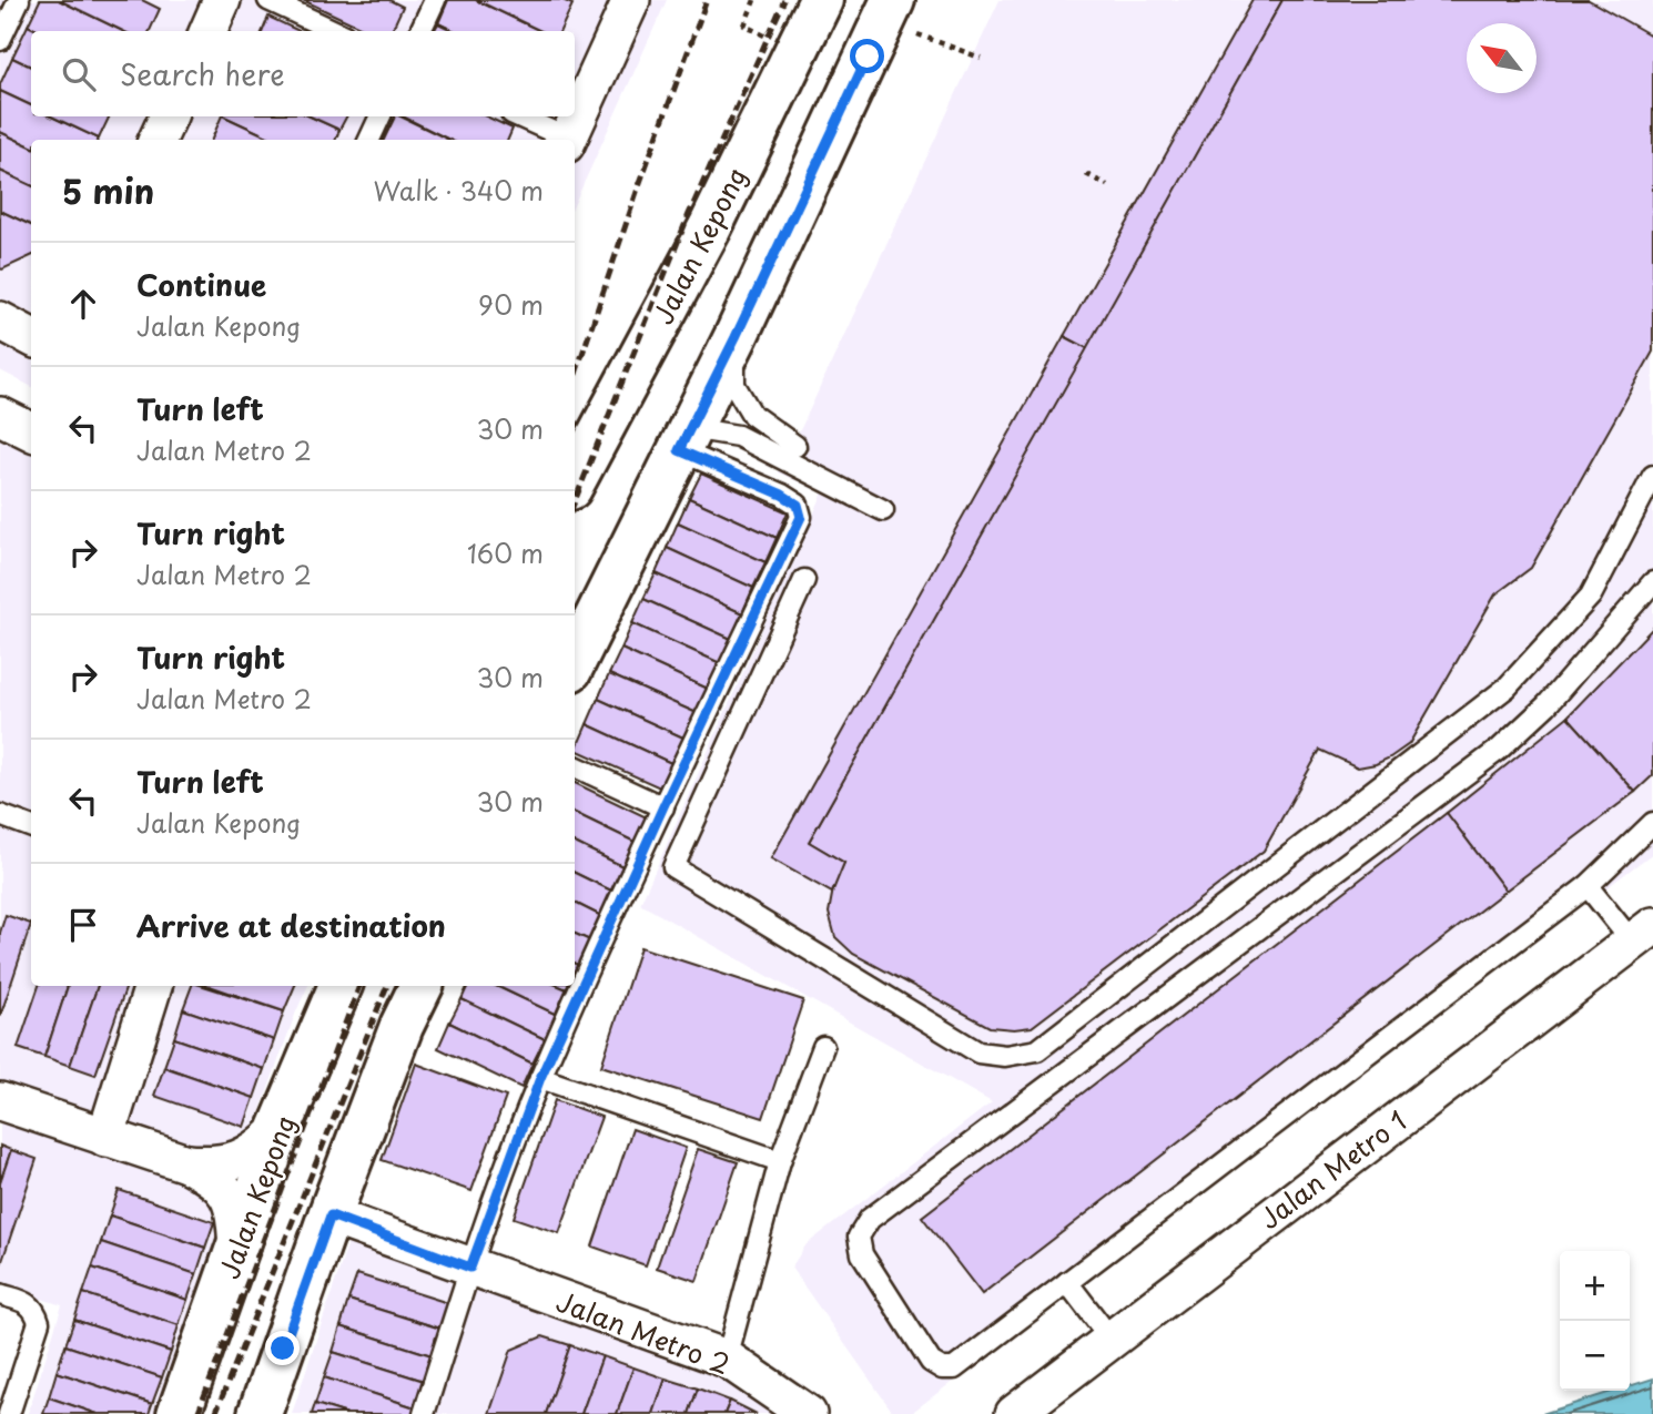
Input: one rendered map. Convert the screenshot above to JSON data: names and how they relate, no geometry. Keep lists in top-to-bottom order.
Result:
{
  "streets": {
    "main road": ["Jalan Kepong"],
    "street": ["Jalan Metro 1", "Jalan Metro 2"]
  },
  "north": "top left",
  "page": {
    "search": "Search here",
    "heading": ["5 min", "Walk · 340 m"],
    "list": [
      ["Continue", "Jalan Kepong", "90 m"],
      ["Turn left", "Jalan Metro 2", "30 m"],
      ["Turn right", "Jalan Metro 2", "160 m"],
      ["Turn right", "Jalan Metro 2", "30 m"],
      ["Turn left", "Jalan Kepong", "30 m"],
      "Arrive at destination"
    ],
    "map_buttons": ["+", "−"]
  }
}
